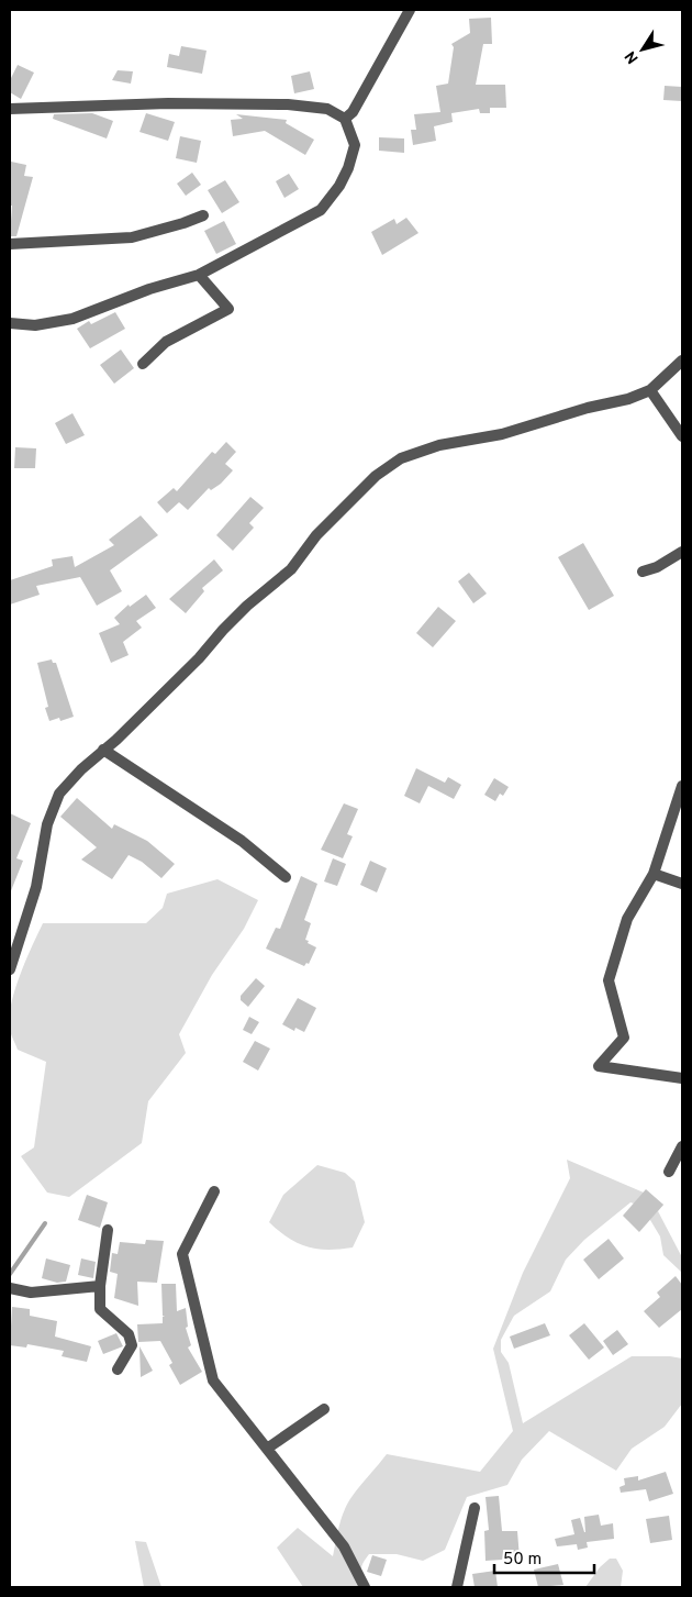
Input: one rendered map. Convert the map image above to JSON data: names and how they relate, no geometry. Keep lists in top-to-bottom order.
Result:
{
  "scale_bar": "50 m",
  "north": "bottom left"
}
